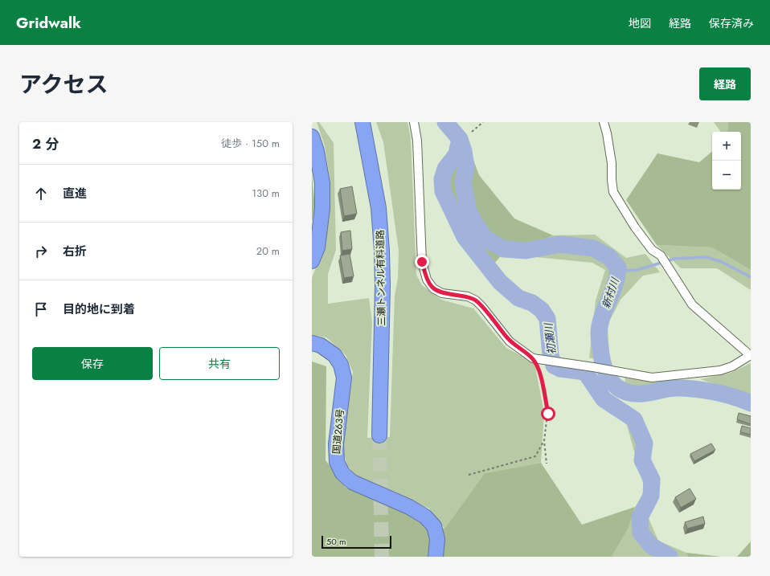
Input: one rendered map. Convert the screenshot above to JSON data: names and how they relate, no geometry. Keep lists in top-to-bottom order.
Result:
{
  "streets": {
    "highway": ["三瀬トンネル有料道路", "国道263号"]
  },
  "water": ["新村川", "初瀬川"],
  "scale_bar": "50 m",
  "page": {
    "header": "Gridwalk",
    "nav": ["地図", "経路", "保存済み"],
    "title": "アクセス",
    "buttons": [
      "経路",
      ["保存", "共有"]
    ],
    "heading": ["2 分", "徒歩 · 150 m"],
    "map_buttons": ["+", "−"],
    "list": [
      ["直進", "130 m"],
      ["右折", "20 m"],
      "目的地に到着"
    ],
    "scale": "50 m"
  }
}
